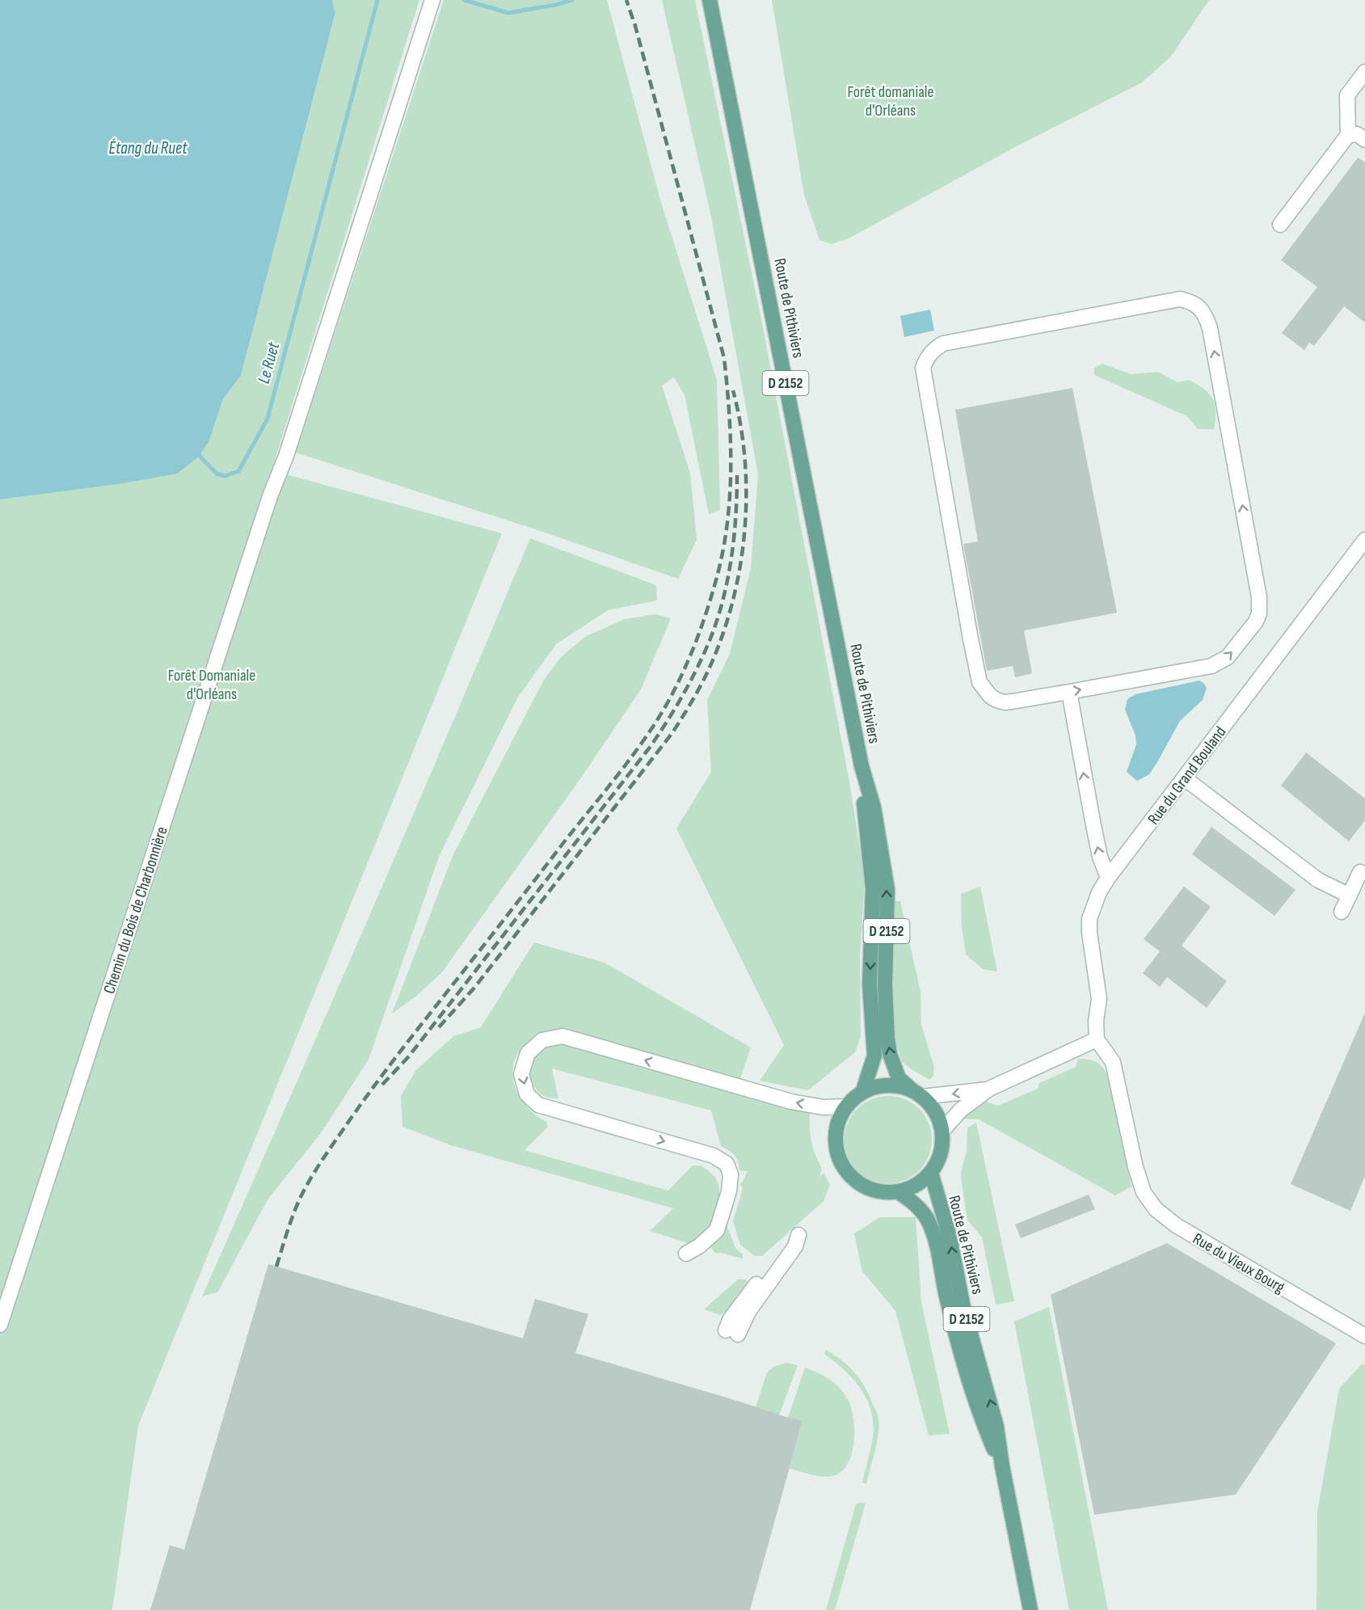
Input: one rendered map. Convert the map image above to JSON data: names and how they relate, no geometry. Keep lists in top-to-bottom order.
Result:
{
  "streets": {
    "main road": ["Route de Pithiviers", "D 2152"],
    "street": ["Rue du Grand Bouland", "Chemin du Bois de Charbonnière", "Rue du Vieux Bourg"]
  },
  "crossings": [
    ["Rue du Grand Bouland", "Rue du Vieux Bourg"]
  ],
  "water": ["Étang du Ruet", "Le Ruet"],
  "parks": ["Forêt domaniale d'Orléans", "Forêt Domaniale d'Orléans"]
}
